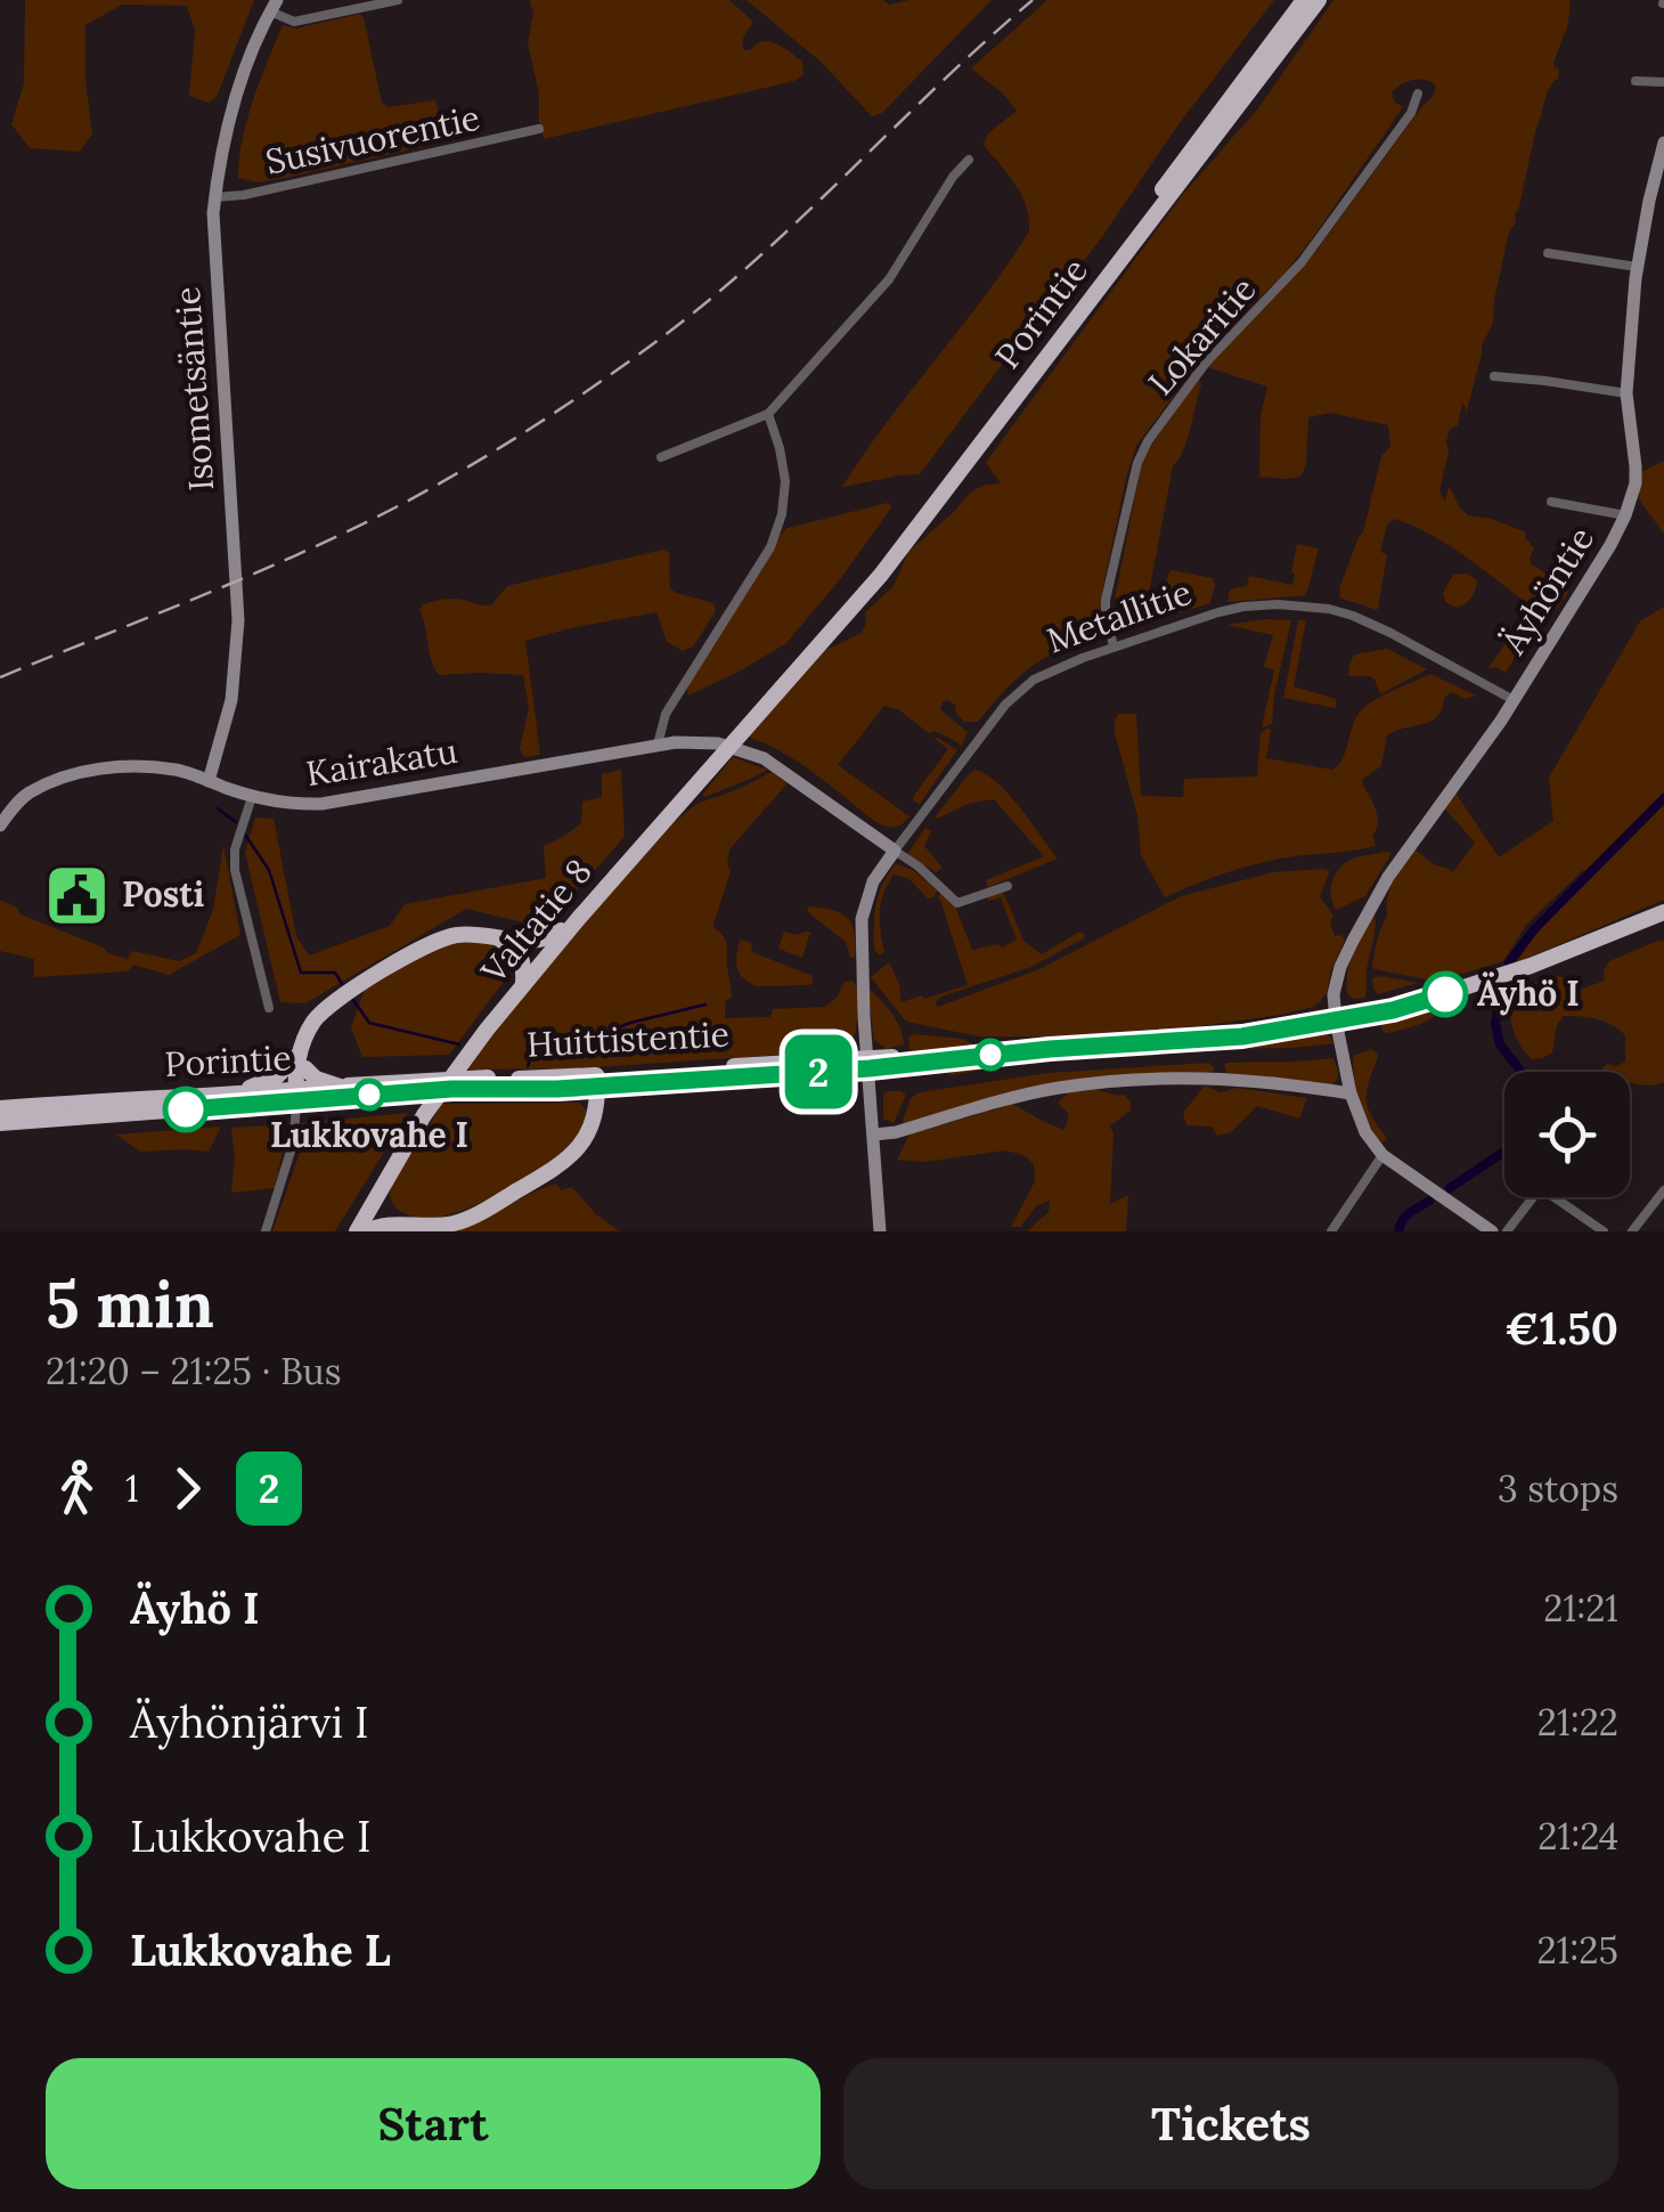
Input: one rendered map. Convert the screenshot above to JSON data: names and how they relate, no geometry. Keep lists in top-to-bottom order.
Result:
{
  "streets": {
    "highway": ["Porintie", "Valtatie 8", "Huittistentie"],
    "main road": [
      "Isometsäntie",
      "Äyhöntie",
      "Metallitie",
      "Kairakatu"
    ],
    "street": ["Susivuorentie", "Lokaritie"]
  },
  "crossings": [
    ["Susivuorentie", "Isometsäntie"],
    ["Porintie", "Valtatie 8"],
    ["Porintie", "Huittistentie"],
    ["Lokaritie", "Metallitie"],
    ["Isometsäntie", "Kairakatu"],
    ["Äyhöntie", "Metallitie"],
    ["Äyhöntie", "Huittistentie"],
    ["Metallitie", "Kairakatu"],
    ["Metallitie", "Huittistentie"]
  ],
  "places": {
    "public building": ["Posti"],
    "other": ["Äyhö I", "Lukkovahe I"]
  },
  "lines": ["bus line 2"],
  "page": {
    "on_map": "2",
    "heading": ["5 min", "21:20 – 21:25 · Bus", "€1.50"],
    "legs": ["1", "2", "3 stops"],
    "list": [
      {
        "name": "Äyhö I",
        "value": "21:21"
      },
      {
        "name": "Äyhönjärvi I",
        "value": "21:22"
      },
      {
        "name": "Lukkovahe I",
        "value": "21:24"
      },
      {
        "name": "Lukkovahe L",
        "value": "21:25"
      }
    ],
    "buttons": ["Start", "Tickets"]
  }
}
